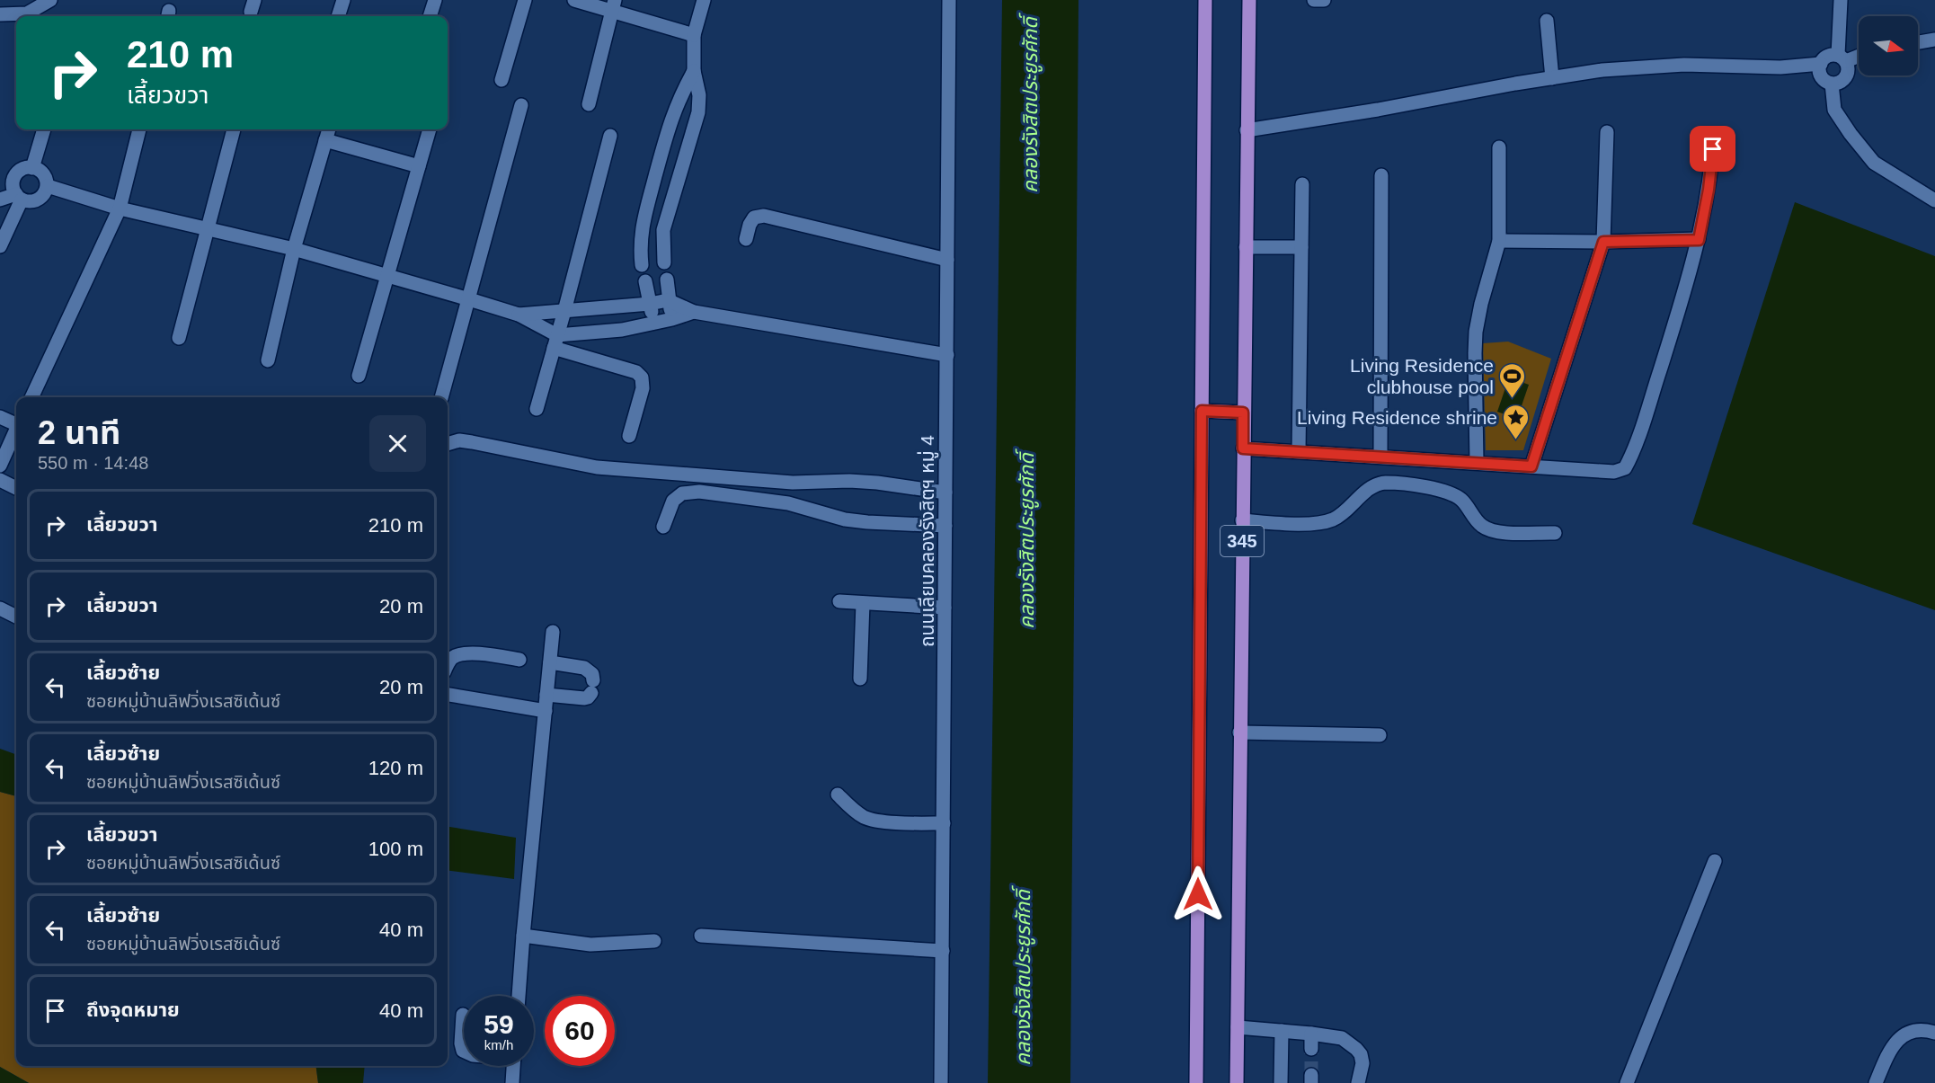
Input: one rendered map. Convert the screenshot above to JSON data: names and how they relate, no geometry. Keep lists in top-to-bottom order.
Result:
{
  "streets": {
    "main road": ["345"],
    "street": ["ถนนเลียบคลองรังสิตฯ หมู่ 4"]
  },
  "water": ["คลองรังสิตประยูรศักดิ์"],
  "places": {
    "sports": ["Living Residence clubhouse pool"],
    "place": ["Living Residence shrine"]
  },
  "north": "right",
  "page": {
    "turn": ["210 m", "เลี้ยวขวา"],
    "heading": ["2 นาที", "550 m · 14:48"],
    "list": [
      {
        "name": "เลี้ยวขวา",
        "value": "210 m"
      },
      {
        "name": "เลี้ยวขวา",
        "value": "20 m"
      },
      {
        "name": "เลี้ยวซ้าย",
        "note": "ซอยหมู่บ้านลิฟวิ่งเรสซิเด้นซ์",
        "value": "20 m"
      },
      {
        "name": "เลี้ยวซ้าย",
        "note": "ซอยหมู่บ้านลิฟวิ่งเรสซิเด้นซ์",
        "value": "120 m"
      },
      {
        "name": "เลี้ยวขวา",
        "note": "ซอยหมู่บ้านลิฟวิ่งเรสซิเด้นซ์",
        "value": "100 m"
      },
      {
        "name": "เลี้ยวซ้าย",
        "note": "ซอยหมู่บ้านลิฟวิ่งเรสซิเด้นซ์",
        "value": "40 m"
      },
      {
        "name": "ถึงจุดหมาย",
        "value": "40 m"
      }
    ],
    "speed": "59 km/h",
    "limit": "60"
  }
}
